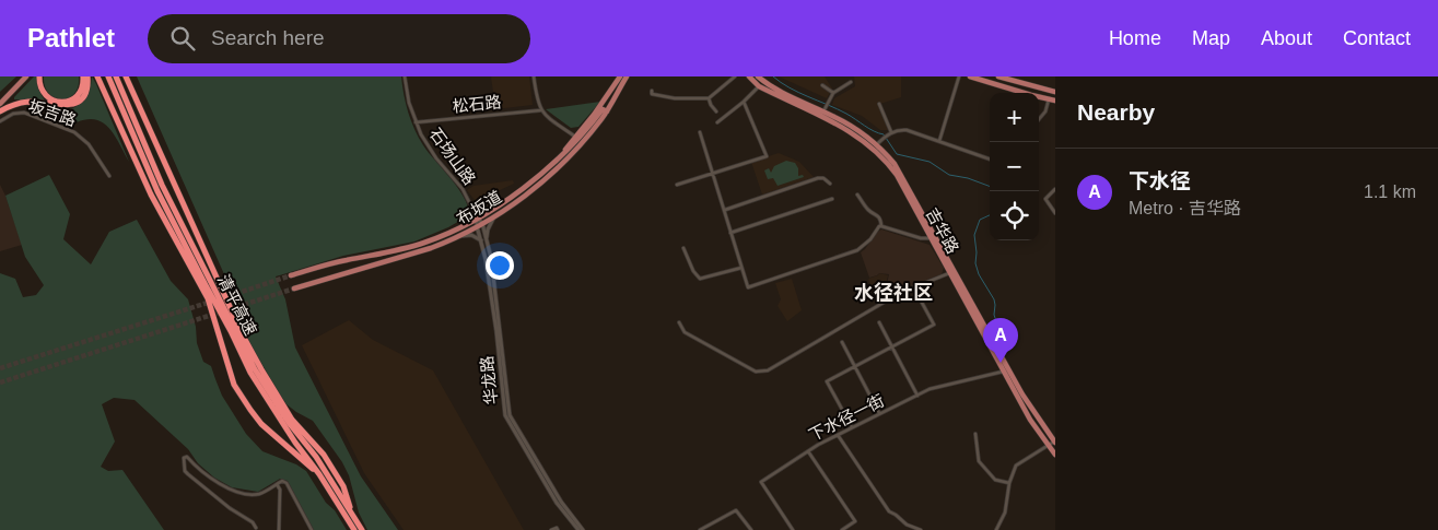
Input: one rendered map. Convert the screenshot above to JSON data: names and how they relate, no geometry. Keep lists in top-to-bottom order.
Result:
{
  "streets": {
    "highway": ["清平高速"],
    "main road": ["布坂道", "吉华路"],
    "street": [
      "松石路",
      "坂吉路",
      "石场山路",
      "华龙路",
      "下水径一街"
    ]
  },
  "crossings": [
    ["松石路", "石场山路"],
    ["石场山路", "布坂道"],
    ["布坂道", "华龙路"],
    ["吉华路", "下水径一街"]
  ],
  "districts": ["水径社区"],
  "page": {
    "header": "Pathlet",
    "search": "Search here",
    "nav": [
      "Home",
      "Map",
      "About",
      "Contact"
    ],
    "heading": "Nearby",
    "map_buttons": ["+", "−"],
    "list": [
      {
        "mark": "A",
        "name": "下水径",
        "note": "Metro · 吉华路",
        "value": "1.1 km"
      }
    ],
    "pins": "A"
  }
}
